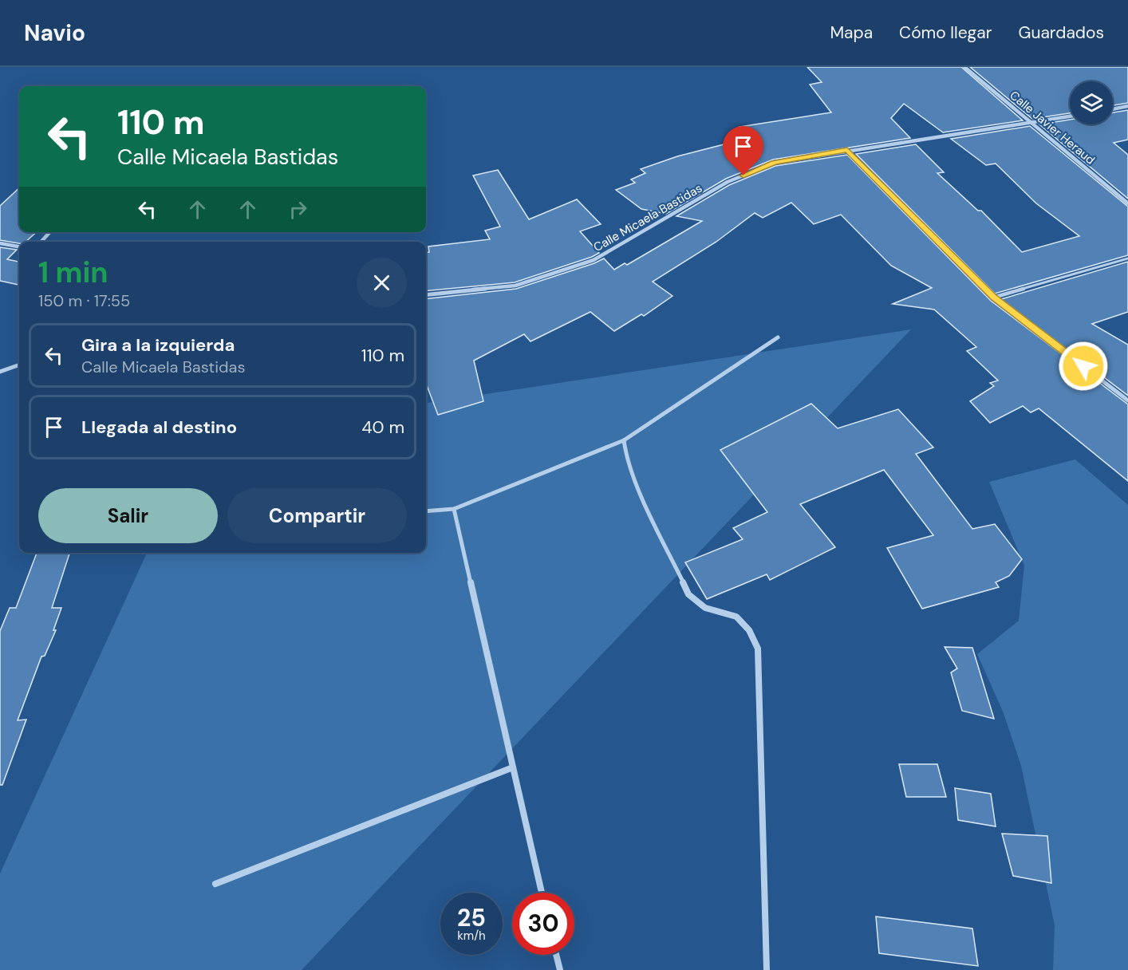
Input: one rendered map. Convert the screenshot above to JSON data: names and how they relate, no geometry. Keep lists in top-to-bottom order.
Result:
{
  "streets": {
    "street": ["Calle Javier Heraud", "Calle Micaela Bastidas"]
  },
  "crossings": [
    ["Calle Javier Heraud", "Calle Micaela Bastidas"]
  ],
  "page": {
    "header": "Navio",
    "nav": ["Mapa", "Cómo llegar", "Guardados"],
    "turn": ["110 m", "Calle Micaela Bastidas"],
    "heading": ["1 min", "150 m · 17:55"],
    "list": [
      {
        "name": "Gira a la izquierda",
        "note": "Calle Micaela Bastidas",
        "value": "110 m"
      },
      {
        "name": "Llegada al destino",
        "value": "40 m"
      }
    ],
    "buttons": ["Salir", "Compartir"],
    "speed": "25 km/h",
    "limit": "30"
  }
}
